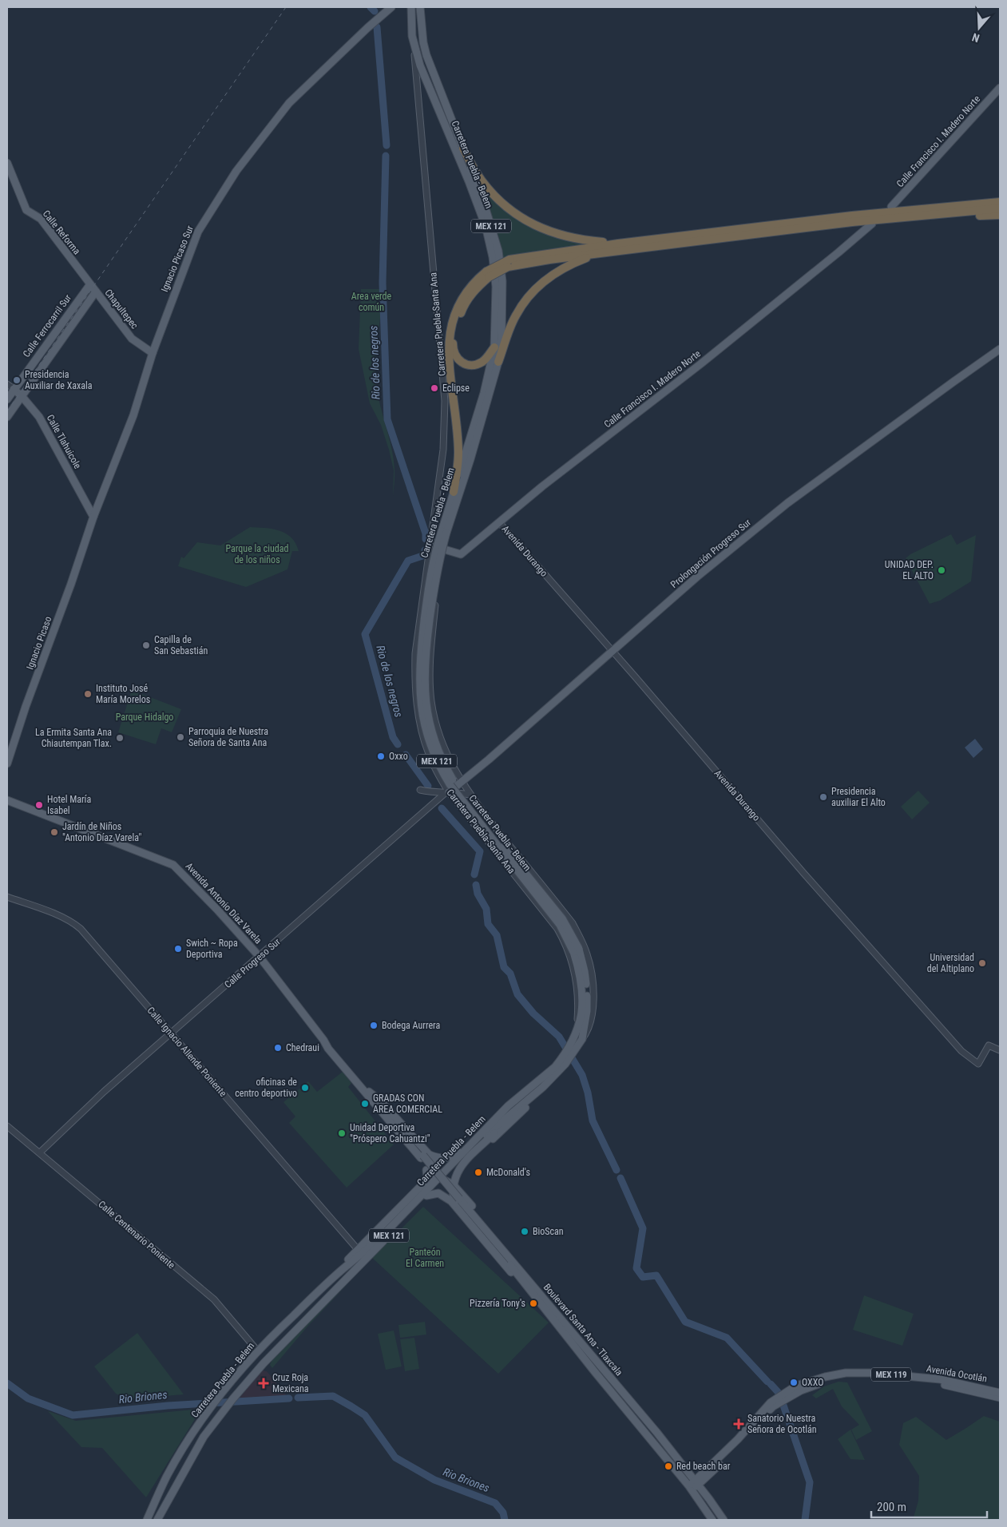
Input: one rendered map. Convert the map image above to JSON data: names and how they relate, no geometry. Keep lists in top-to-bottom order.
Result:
{
  "streets": {
    "main road": [
      "Calle Francisco I. Madero Norte",
      "Carretera Puebla - Belem",
      "MEX 121",
      "Calle Reforma",
      "Ignacio Picaso Sur",
      "Chapultepec",
      "Calle Ferrocarril Sur",
      "Calle Tlahuicole",
      "Prolongación Progreso Sur",
      "Ignacio Picaso",
      "Avenida Antonio Díaz Varela",
      "Boulevard Santa Ana - Tlaxcala",
      "Avenida Ocotlán",
      "MEX 119"
    ],
    "street": [
      "Carretera Puebla-Santa Ana",
      "Avenida Durango",
      "Calle Progreso Sur",
      "Calle Ignacio Allende Poniente",
      "Calle Centenario Poniente"
    ]
  },
  "crossings": [
    ["Calle Francisco I. Madero Norte", "Carretera Puebla-Santa Ana"],
    ["Calle Francisco I. Madero Norte", "Avenida Durango"],
    ["Carretera Puebla - Belem", "Carretera Puebla-Santa Ana"],
    ["Carretera Puebla - Belem", "Prolongación Progreso Sur"],
    ["Carretera Puebla - Belem", "Calle Ignacio Allende Poniente"],
    ["Carretera Puebla - Belem", "Calle Centenario Poniente"],
    ["Calle Reforma", "Chapultepec"],
    ["Calle Reforma", "Calle Ferrocarril Sur"],
    ["Ignacio Picaso Sur", "Chapultepec"],
    ["Ignacio Picaso Sur", "Calle Tlahuicole"],
    ["Ignacio Picaso Sur", "Ignacio Picaso"],
    ["Carretera Puebla-Santa Ana", "Prolongación Progreso Sur"],
    ["Carretera Puebla-Santa Ana", "Calle Progreso Sur"],
    ["Calle Ferrocarril Sur", "Calle Tlahuicole"],
    ["Avenida Durango", "Prolongación Progreso Sur"],
    ["Prolongación Progreso Sur", "Calle Progreso Sur"],
    ["Avenida Antonio Díaz Varela", "Calle Progreso Sur"],
    ["Avenida Antonio Díaz Varela", "Boulevard Santa Ana - Tlaxcala"],
    ["Calle Progreso Sur", "Calle Ignacio Allende Poniente"],
    ["Calle Progreso Sur", "Calle Centenario Poniente"],
    ["Boulevard Santa Ana - Tlaxcala", "Avenida Ocotlán"]
  ],
  "water": ["Rio de los negros", "Rio Briones"],
  "parks": [
    "Area verde común",
    "Parque la ciudad de los niños",
    "Parque Hidalgo",
    "Panteón El Carmen"
  ],
  "places": {
    "other": [
      "Presidencia Auxiliar de Xaxala",
      "Eclipse",
      "UNIDAD DEP. EL ALTO",
      "Capilla de San Sebastián",
      "Instituto José María Morelos",
      "Parroquia de Nuestra Señora de Santa Ana",
      "La Ermita Santa Ana Chiautempan Tlax.",
      "Oxxo",
      "Presidencia auxiliar El Alto",
      "Hotel María Isabel",
      "Jardín de Niños \"Antonio Díaz Varela\"",
      "Swich ~ Ropa Deportiva",
      "Universidad del Altiplano",
      "Bodega Aurrera",
      "Chedraui",
      "oficinas de centro deportivo",
      "GRADAS CON AREA COMERCIAL",
      "Unidad Deportiva \"Próspero Cahuantzi\"",
      "McDonald's",
      "BioScan",
      "Pizzería Tony's",
      "OXXO",
      "Red beach bar"
    ],
    "health": ["Cruz Roja Mexicana", "Sanatorio Nuestra Señora de Ocotlán"]
  },
  "scale_bar": "200 m",
  "north": "bottom"
}
